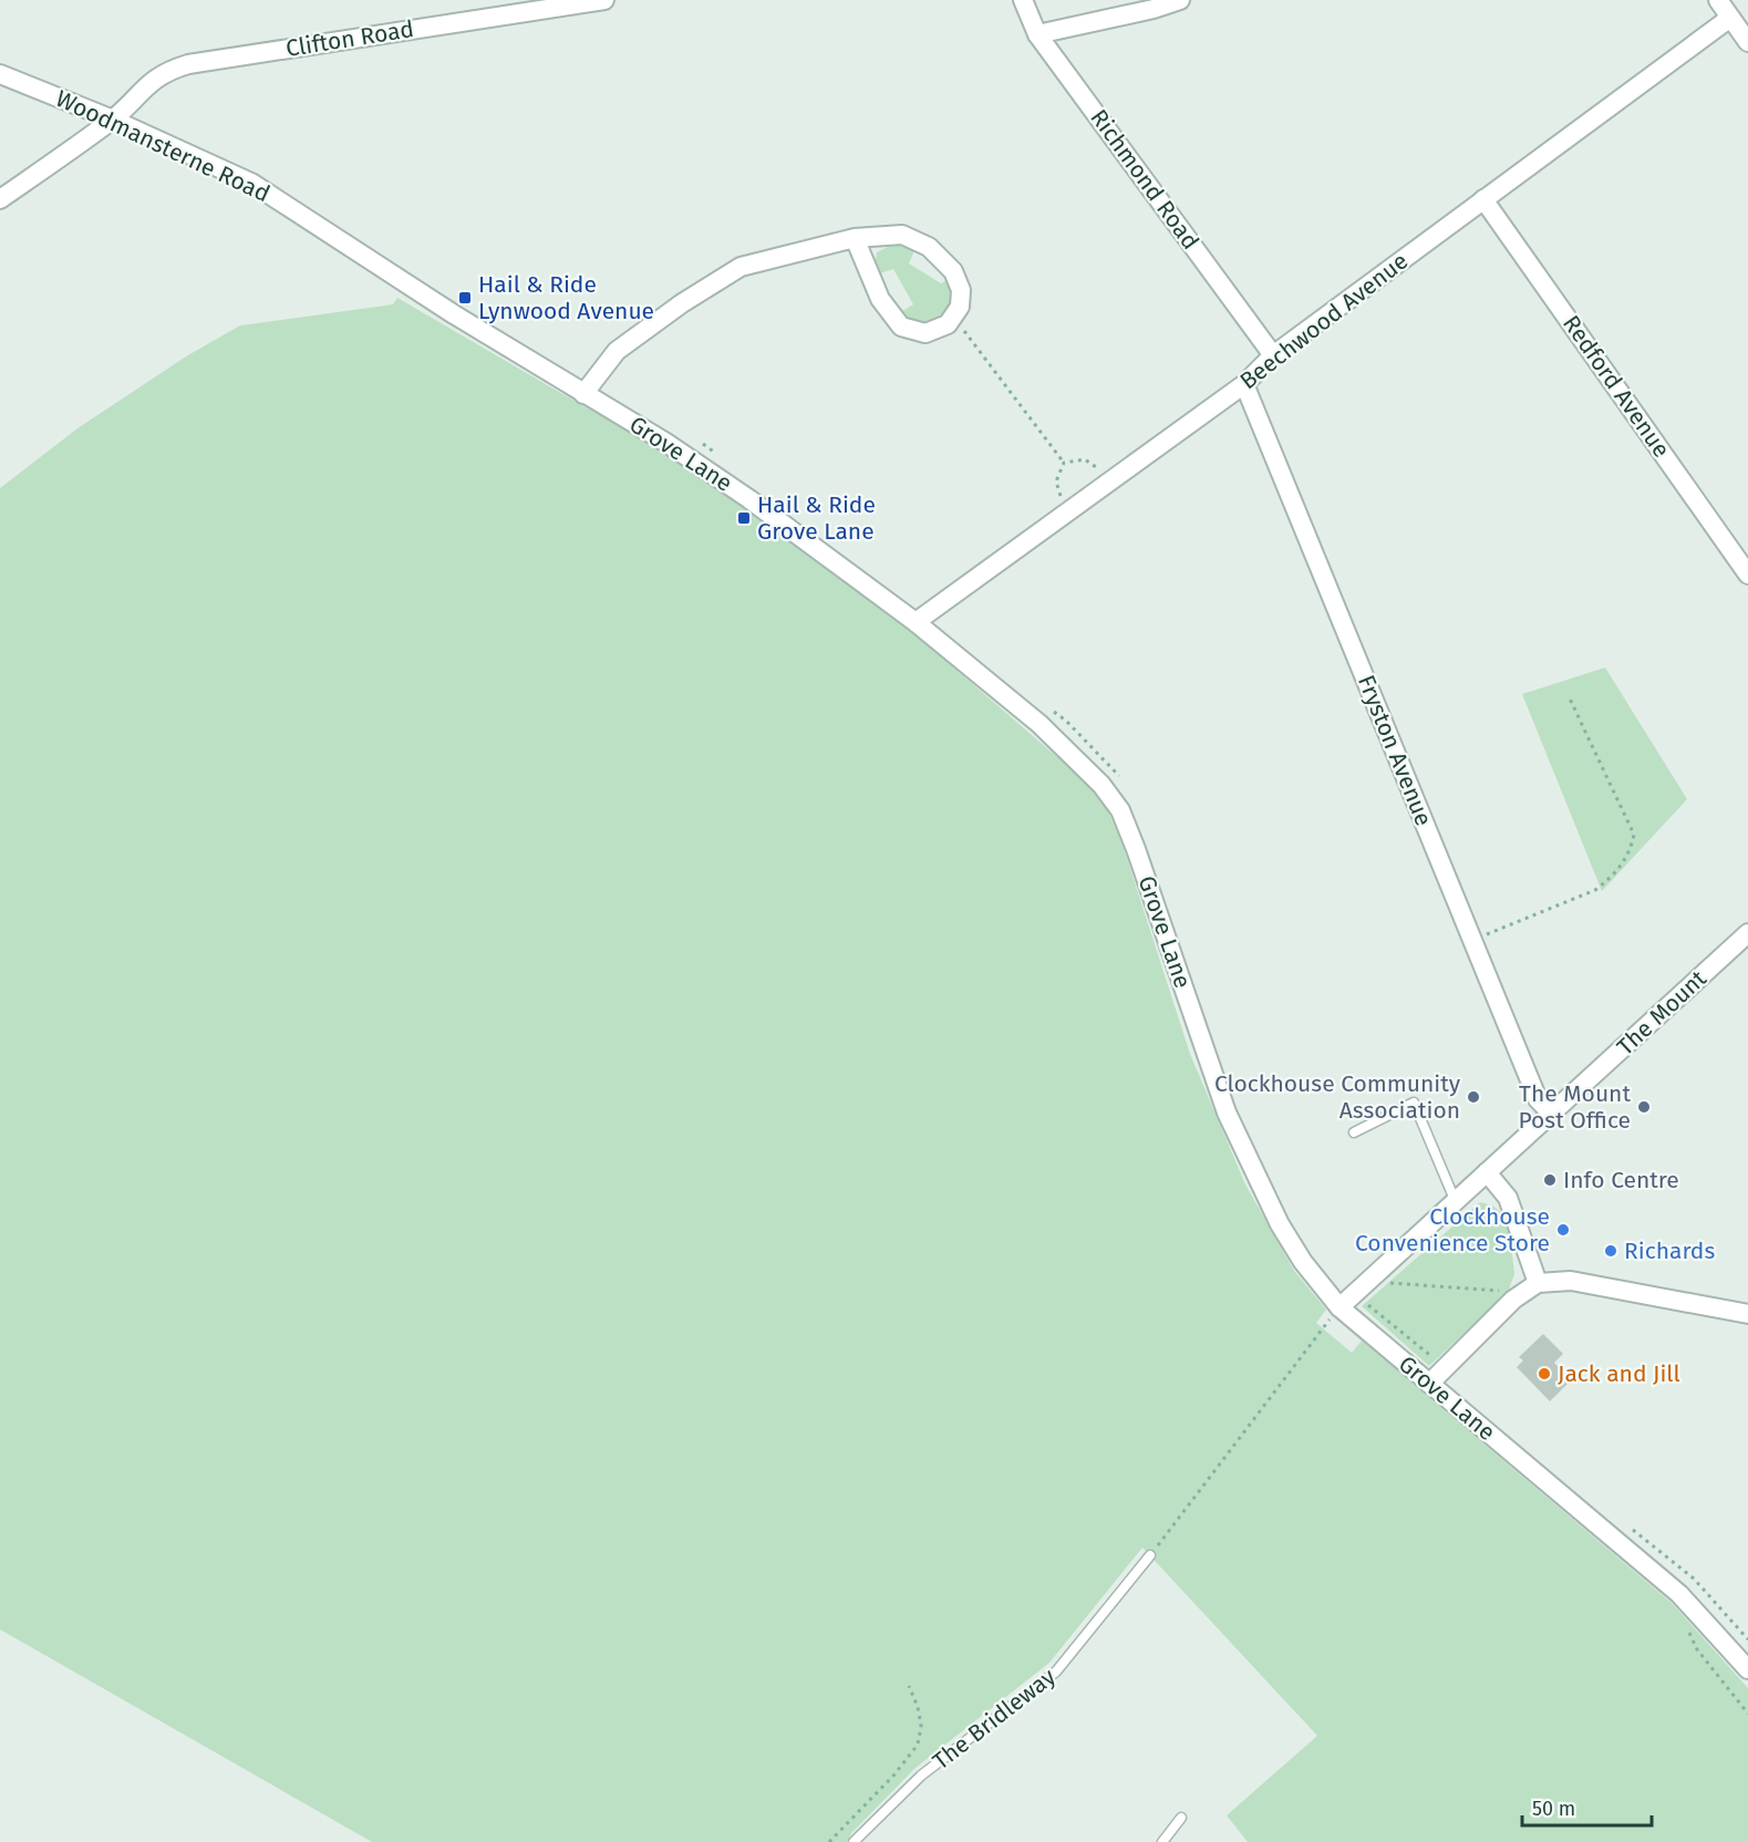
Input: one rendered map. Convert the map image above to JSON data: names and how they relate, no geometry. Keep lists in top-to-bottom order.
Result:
{
  "streets": {
    "street": [
      "Clifton Road",
      "Woodmansterne Road",
      "Richmond Road",
      "Beechwood Avenue",
      "Redford Avenue",
      "Grove Lane",
      "Fryston Avenue",
      "The Mount"
    ],
    "lane": ["The Bridleway"]
  },
  "crossings": [
    ["Clifton Road", "Woodmansterne Road"],
    ["Woodmansterne Road", "Grove Lane"],
    ["Richmond Road", "Beechwood Avenue"],
    ["Beechwood Avenue", "Redford Avenue"],
    ["Beechwood Avenue", "Grove Lane"],
    ["Beechwood Avenue", "Fryston Avenue"],
    ["Grove Lane", "The Mount"],
    ["Fryston Avenue", "The Mount"]
  ],
  "places": {
    "transit": ["Hail & Ride Lynwood Avenue", "Hail & Ride Grove Lane"],
    "other": [
      "Clockhouse Community Association",
      "The Mount Post Office",
      "Info Centre",
      "Clockhouse Convenience Store",
      "Richards",
      "Jack and Jill"
    ]
  },
  "scale_bar": "50 m"
}
